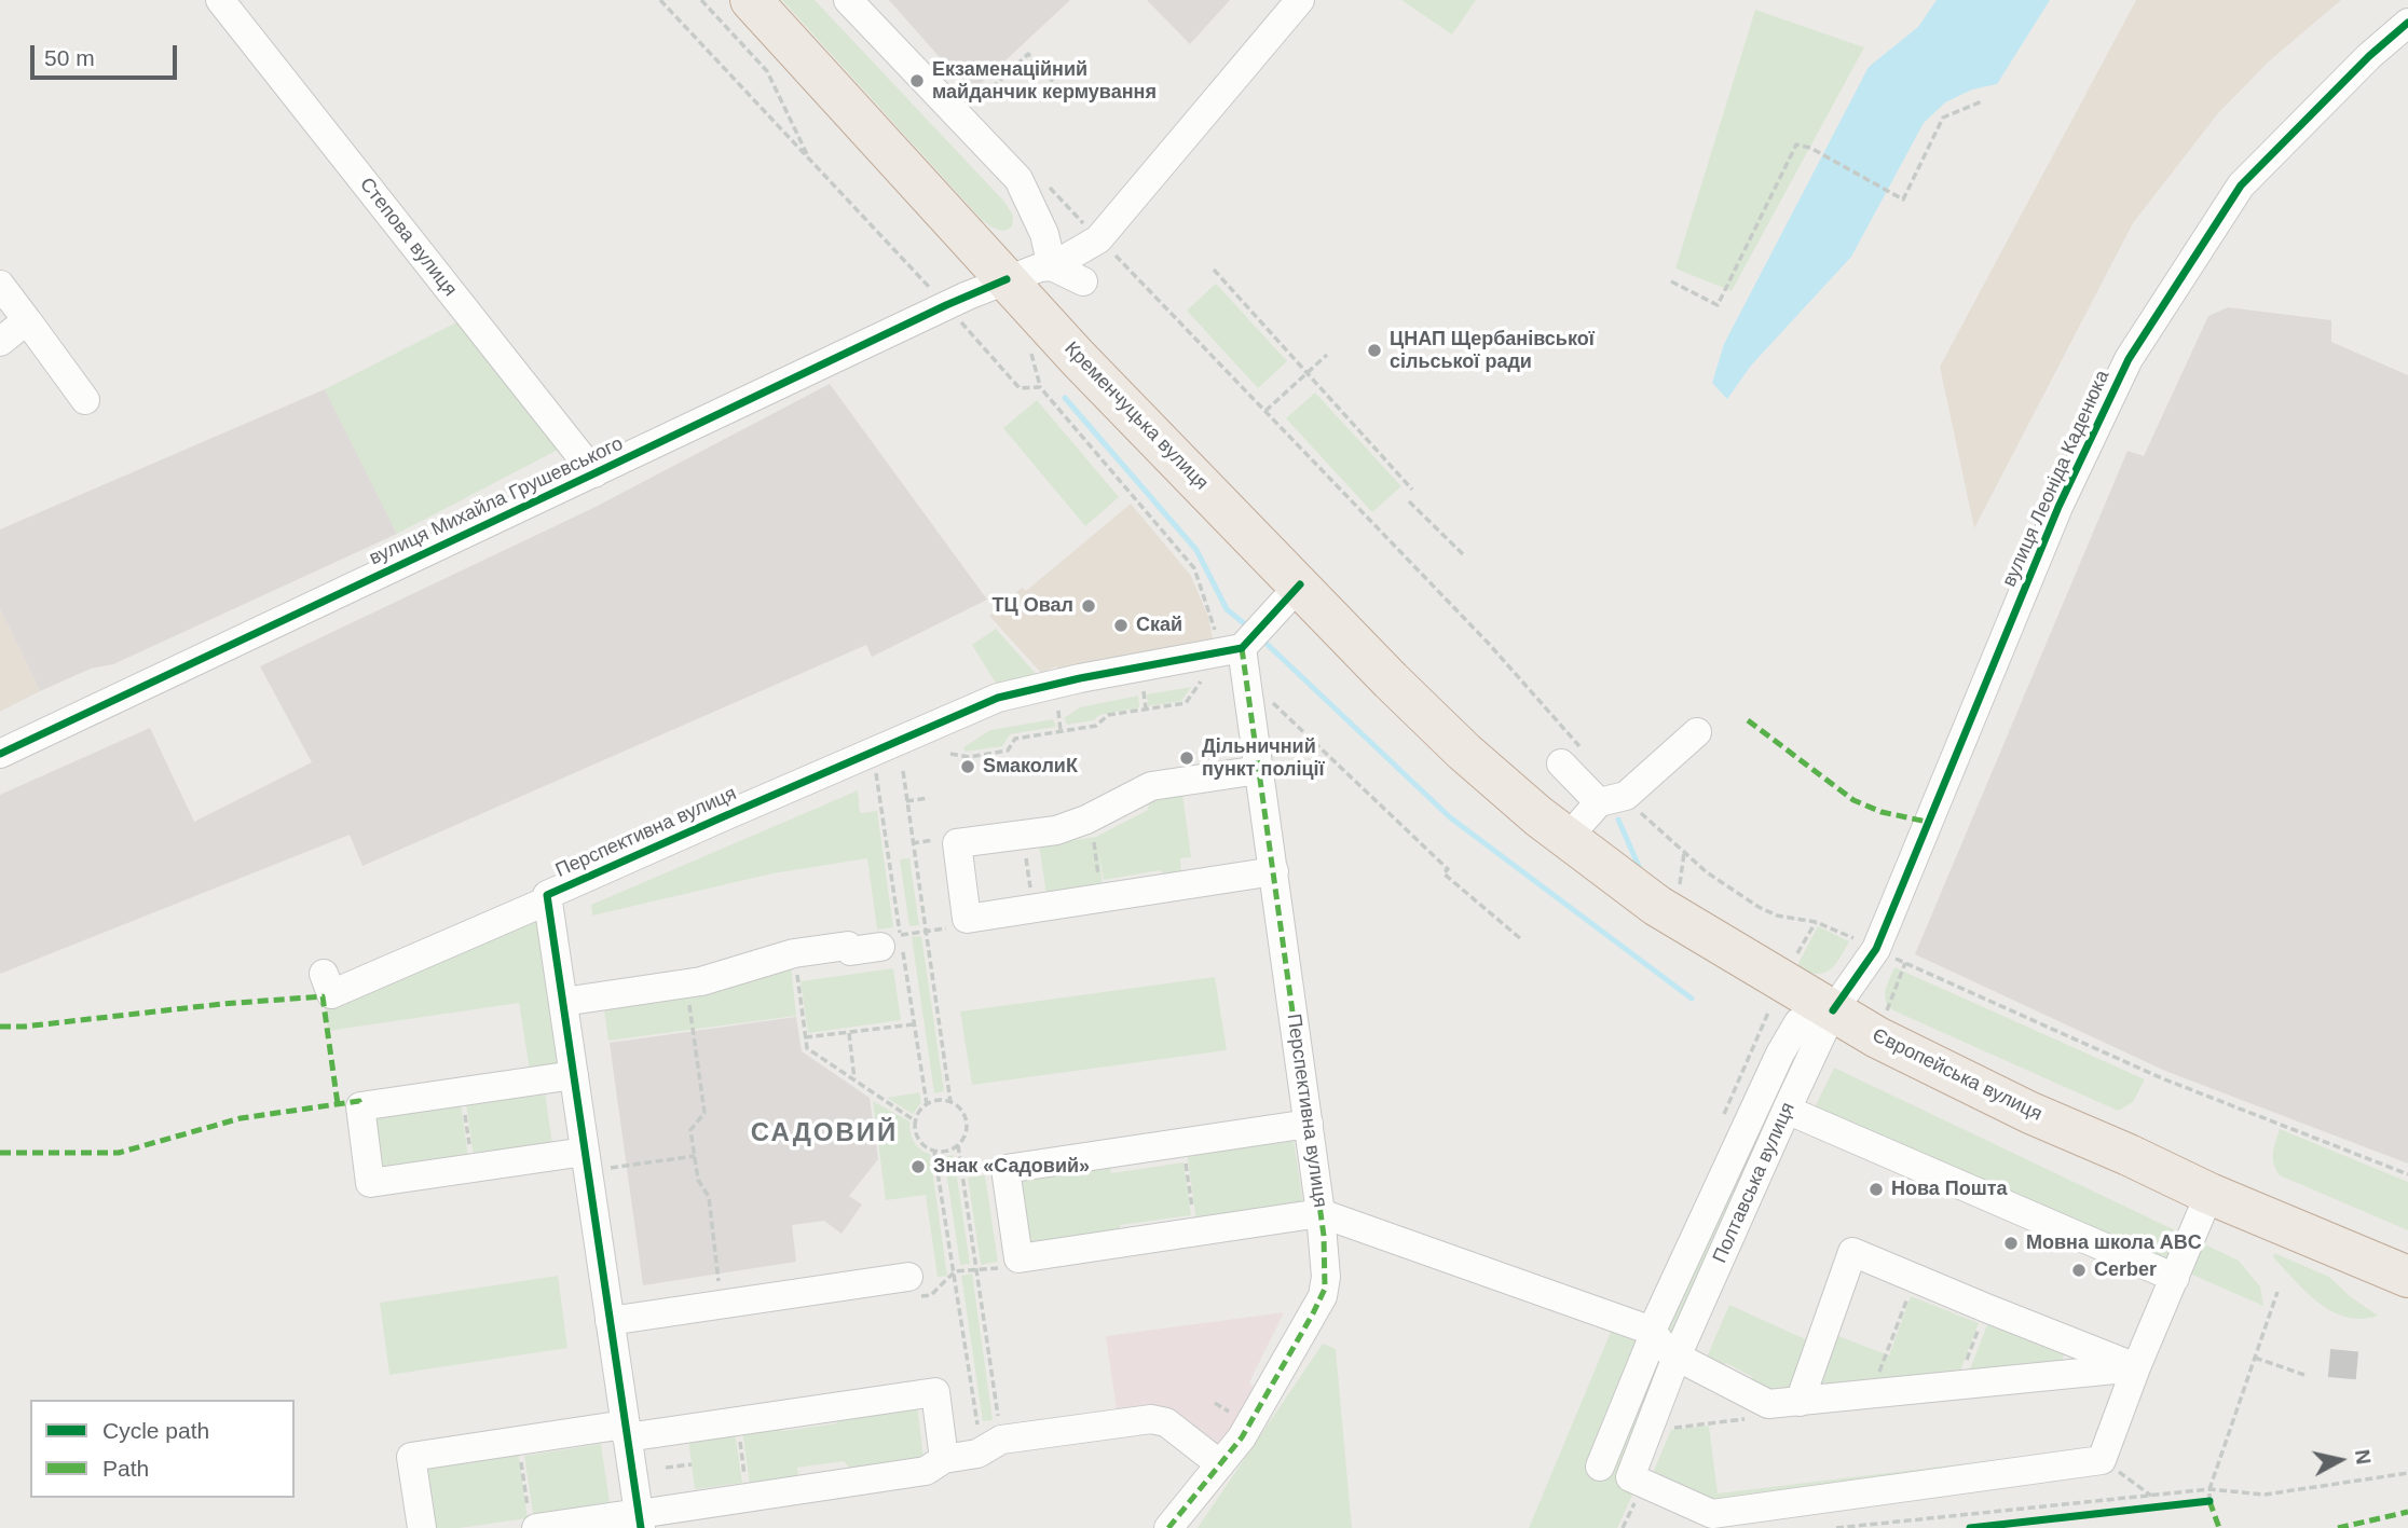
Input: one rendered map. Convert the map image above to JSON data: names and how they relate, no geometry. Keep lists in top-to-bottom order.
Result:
{
  "streets": {
    "highway": ["Кременчуцька вулиця", "Європейська вулиця"],
    "street": [
      "Степова вулиця",
      "вулиця Леоніда Каденюка",
      "вулиця Михайла Грушевського",
      "Перспективна вулиця",
      "Полтавська вулиця"
    ]
  },
  "crossings": [
    ["Степова вулиця", "вулиця Михайла Грушевського"],
    ["Кременчуцька вулиця", "вулиця Михайла Грушевського"],
    ["Кременчуцька вулиця", "Європейська вулиця"],
    ["вулиця Леоніда Каденюка", "Європейська вулиця"],
    ["вулиця Леоніда Каденюка", "Полтавська вулиця"],
    ["Європейська вулиця", "Полтавська вулиця"]
  ],
  "districts": ["САДОВИЙ"],
  "places": [
    "Екзаменаційний майданчик кермування",
    "ЦНАП Щербанівської сільської ради",
    "ТЦ Овал",
    "Скай",
    "Дільничний пункт поліції",
    "SмаколиК",
    "Знак «Садовий»",
    "Нова Пошта",
    "Мовна школа ABC",
    "Cerber"
  ],
  "legend": ["Cycle path", "Path"],
  "scale_bar": "50 m",
  "north": "right"
}
